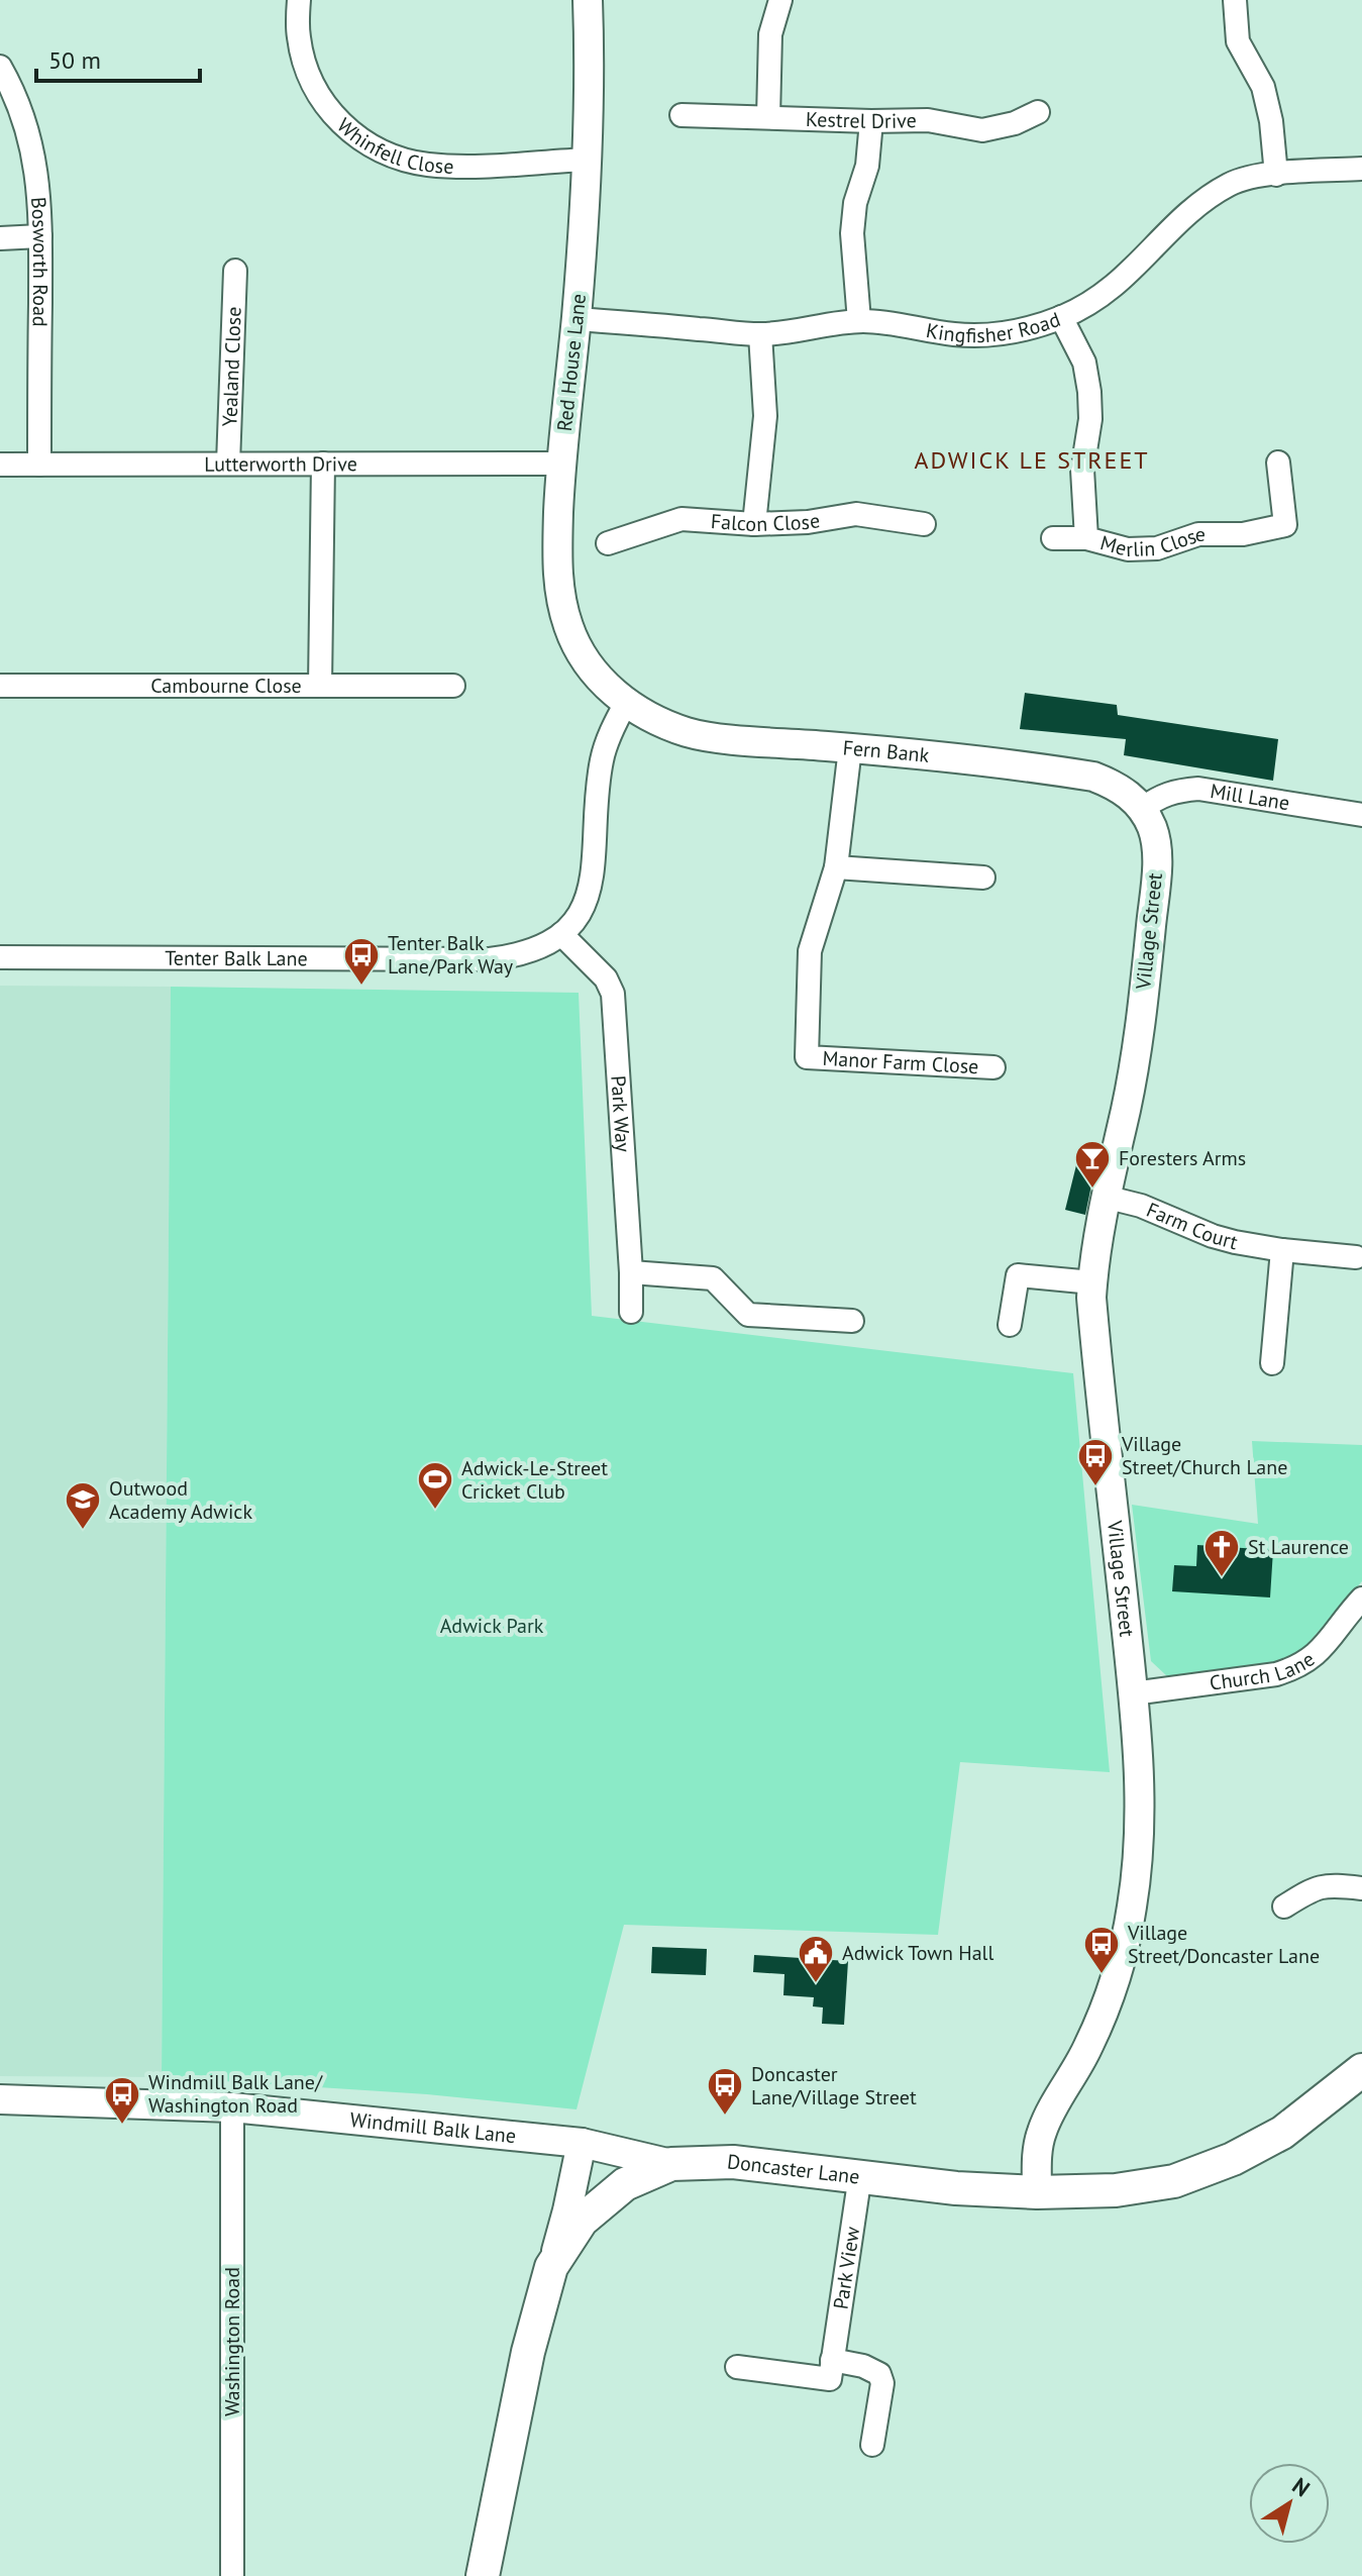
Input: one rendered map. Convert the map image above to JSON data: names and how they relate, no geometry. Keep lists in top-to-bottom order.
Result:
{
  "streets": {
    "main road": ["Doncaster Lane"],
    "street": [
      "Kestrel Drive",
      "Whinfell Close",
      "Bosworth Road",
      "Kingfisher Road",
      "Red House Lane",
      "Yealand Close",
      "Lutterworth Drive",
      "Falcon Close",
      "Merlin Close",
      "Cambourne Close",
      "Fern Bank",
      "Mill Lane",
      "Village Street",
      "Tenter Balk Lane",
      "Manor Farm Close",
      "Park Way",
      "Farm Court",
      "Church Lane",
      "Windmill Balk Lane",
      "Park View",
      "Washington Road"
    ]
  },
  "crossings": [
    ["Whinfell Close", "Red House Lane"],
    ["Bosworth Road", "Lutterworth Drive"],
    ["Kingfisher Road", "Red House Lane"],
    ["Kingfisher Road", "Merlin Close"],
    ["Red House Lane", "Lutterworth Drive"],
    ["Red House Lane", "Fern Bank"],
    ["Red House Lane", "Tenter Balk Lane"],
    ["Yealand Close", "Lutterworth Drive"],
    ["Fern Bank", "Mill Lane"],
    ["Fern Bank", "Village Street"],
    ["Fern Bank", "Tenter Balk Lane"],
    ["Fern Bank", "Manor Farm Close"],
    ["Mill Lane", "Village Street"],
    ["Village Street", "Farm Court"],
    ["Village Street", "Church Lane"],
    ["Village Street", "Doncaster Lane"],
    ["Tenter Balk Lane", "Park Way"],
    ["Windmill Balk Lane", "Doncaster Lane"],
    ["Windmill Balk Lane", "Washington Road"],
    ["Doncaster Lane", "Park View"]
  ],
  "districts": ["ADWICK LE STREET"],
  "parks": ["Adwick Park"],
  "places": {
    "bus stop": [
      "Tenter Balk Lane/Park Way",
      "Village Street/Church Lane",
      "Village Street/Doncaster Lane",
      "Doncaster Lane/Village Street",
      "Windmill Balk Lane/ Washington Road"
    ],
    "bar": ["Foresters Arms"],
    "sports": ["Adwick-Le-Street Cricket Club"],
    "school or university": ["Outwood Academy Adwick"],
    "church": ["St Laurence"],
    "public building": ["Adwick Town Hall"]
  },
  "scale_bar": "50 m",
  "north": "top right"
}
